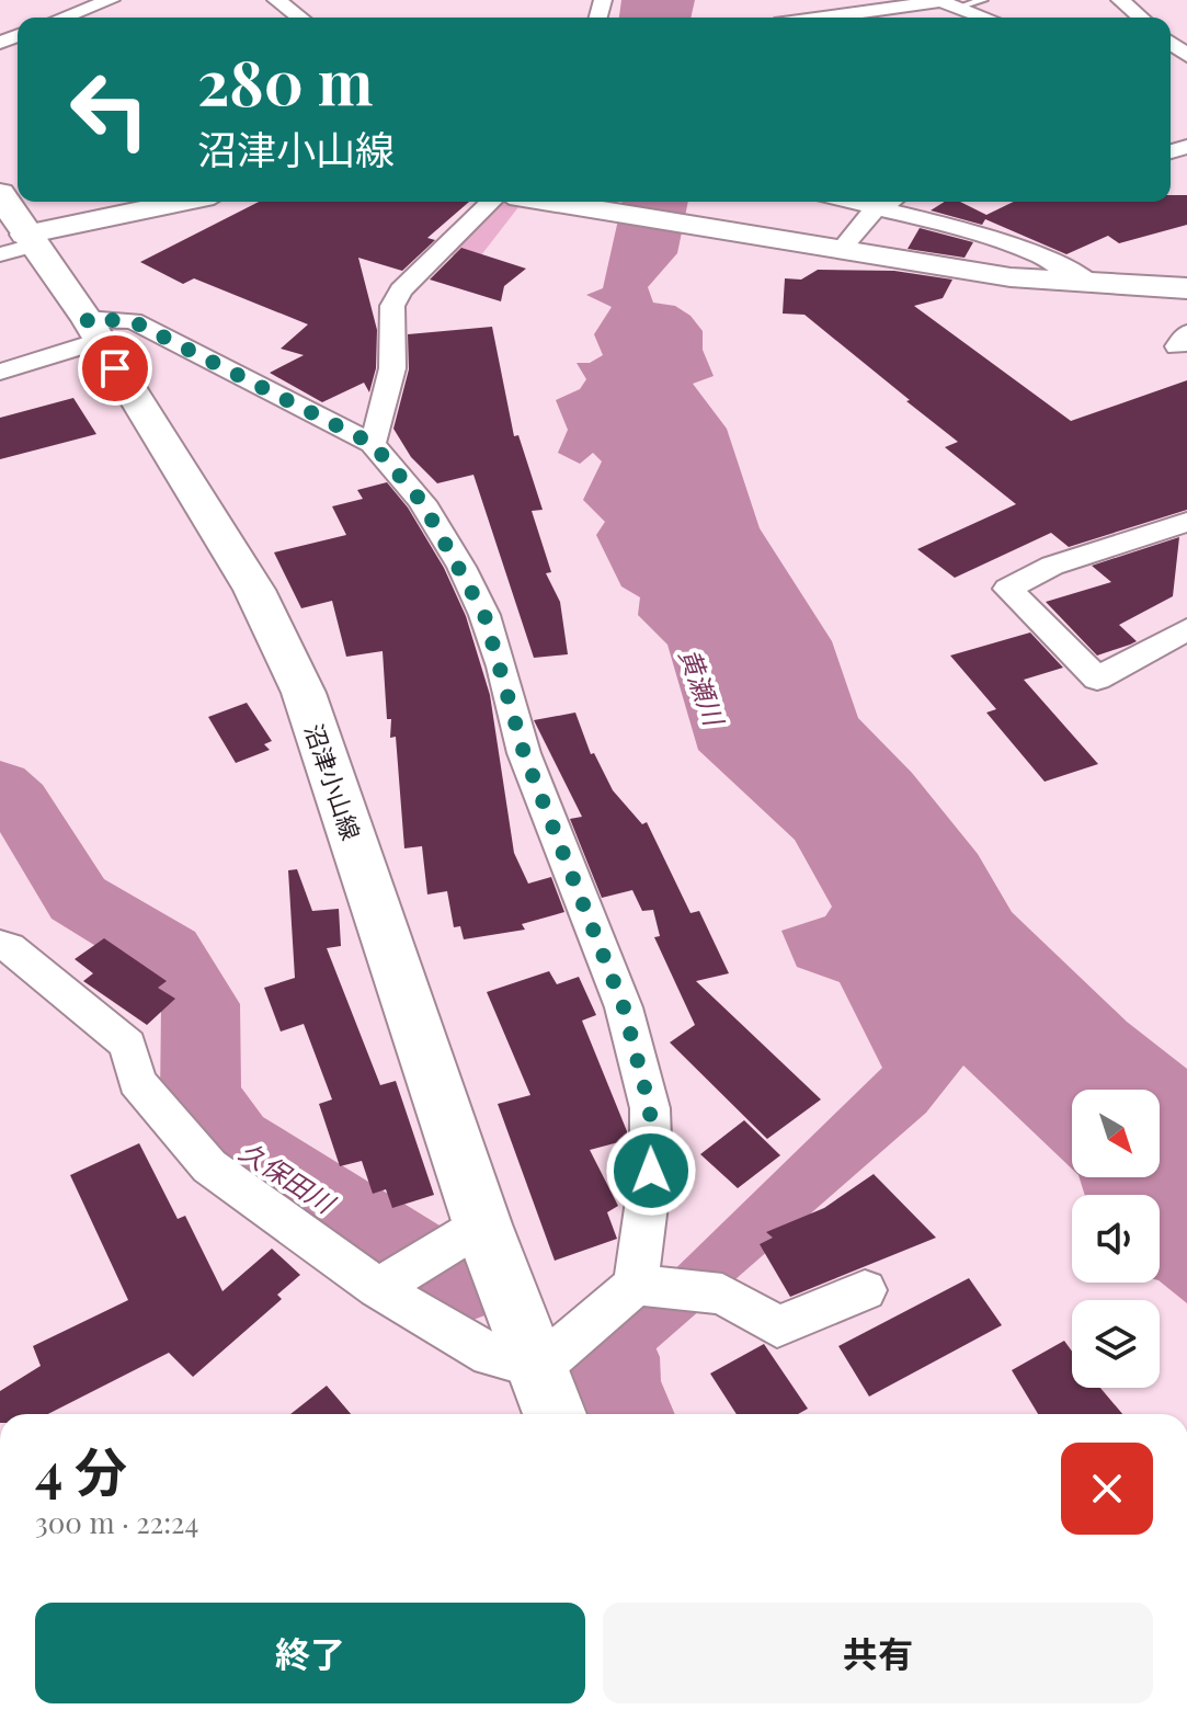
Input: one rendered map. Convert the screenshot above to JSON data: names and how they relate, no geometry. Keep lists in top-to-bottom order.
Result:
{
  "streets": {
    "main road": ["沼津小山線"]
  },
  "water": ["黄瀬川", "久保田川"],
  "north": "bottom right",
  "page": {
    "turn": ["280 m", "沼津小山線"],
    "heading": ["4 分", "300 m · 22:24"],
    "buttons": ["終了", "共有"]
  }
}
